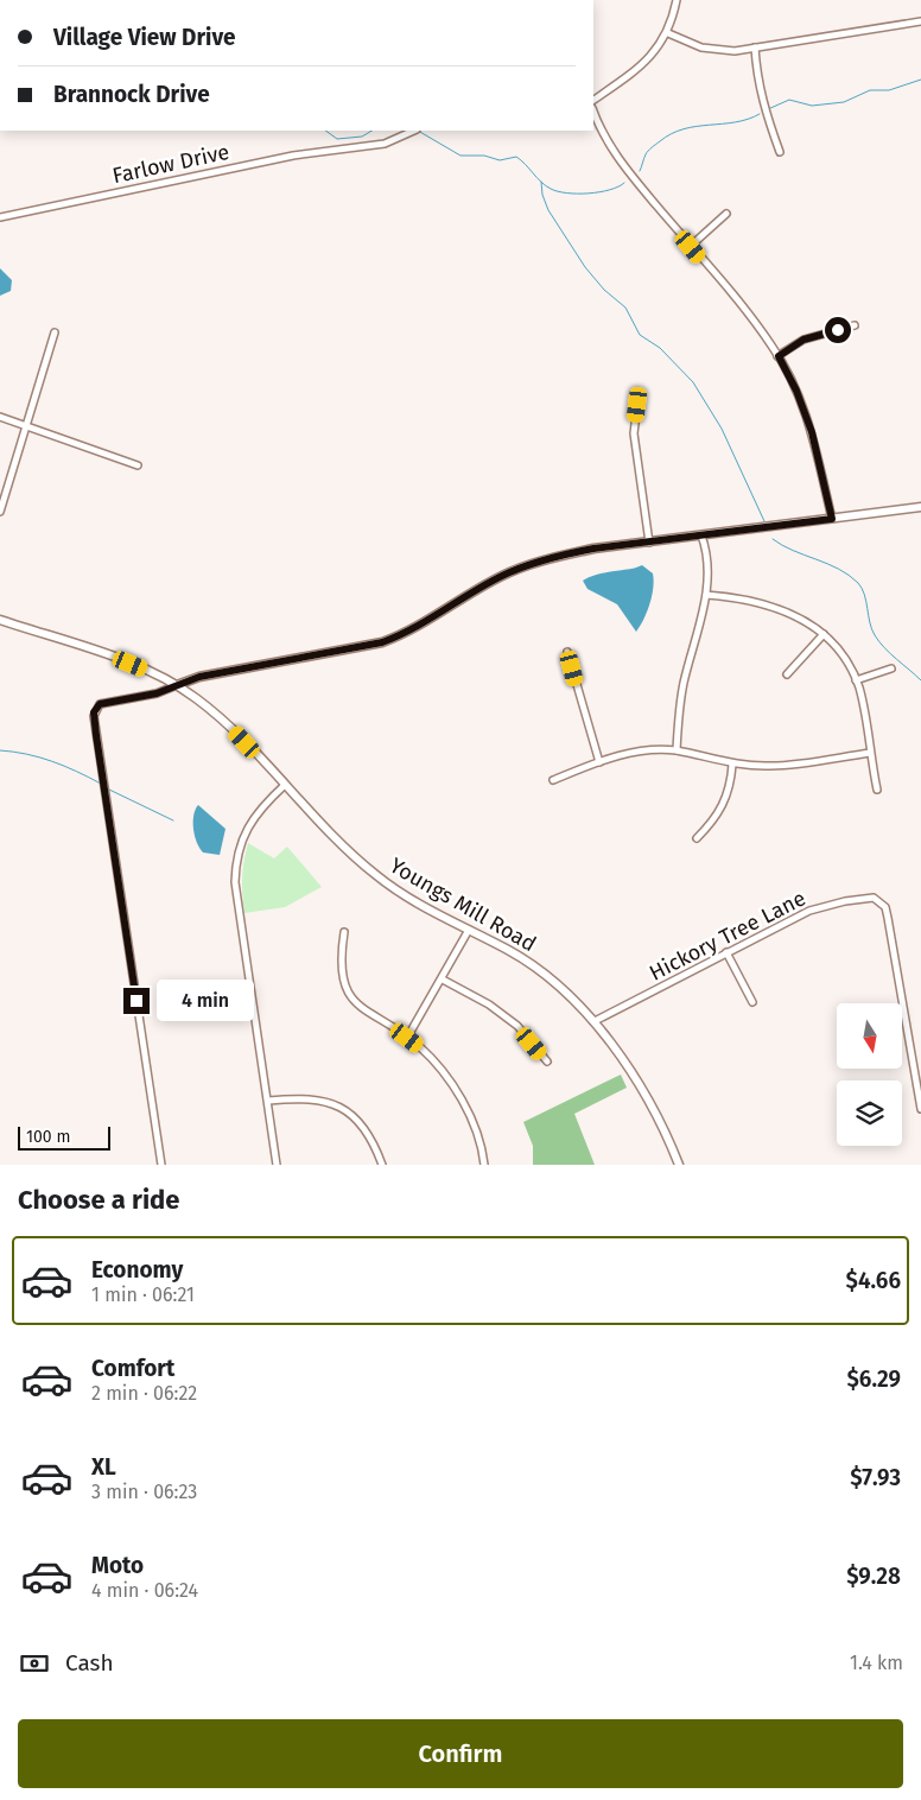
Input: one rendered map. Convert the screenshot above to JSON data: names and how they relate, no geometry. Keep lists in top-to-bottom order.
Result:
{
  "streets": {
    "street": ["Farlow Drive", "Youngs Mill Road", "Hickory Tree Lane"]
  },
  "crossings": [
    ["Youngs Mill Road", "Hickory Tree Lane"]
  ],
  "scale_bar": "100 m",
  "north": "bottom",
  "page": {
    "banner": ["Village View Drive", "Brannock Drive"],
    "bubble": "4 min",
    "scale": "100 m",
    "heading": "Choose a ride",
    "list": [
      {
        "name": "Economy",
        "note": "1 min · 06:21",
        "value": "$4.66"
      },
      {
        "name": "Comfort",
        "note": "2 min · 06:22",
        "value": "$6.29"
      },
      {
        "name": "XL",
        "note": "3 min · 06:23",
        "value": "$7.93"
      },
      {
        "name": "Moto",
        "note": "4 min · 06:24",
        "value": "$9.28"
      }
    ],
    "pay": ["Cash", "1.4 km"],
    "buttons": "Confirm"
  }
}
